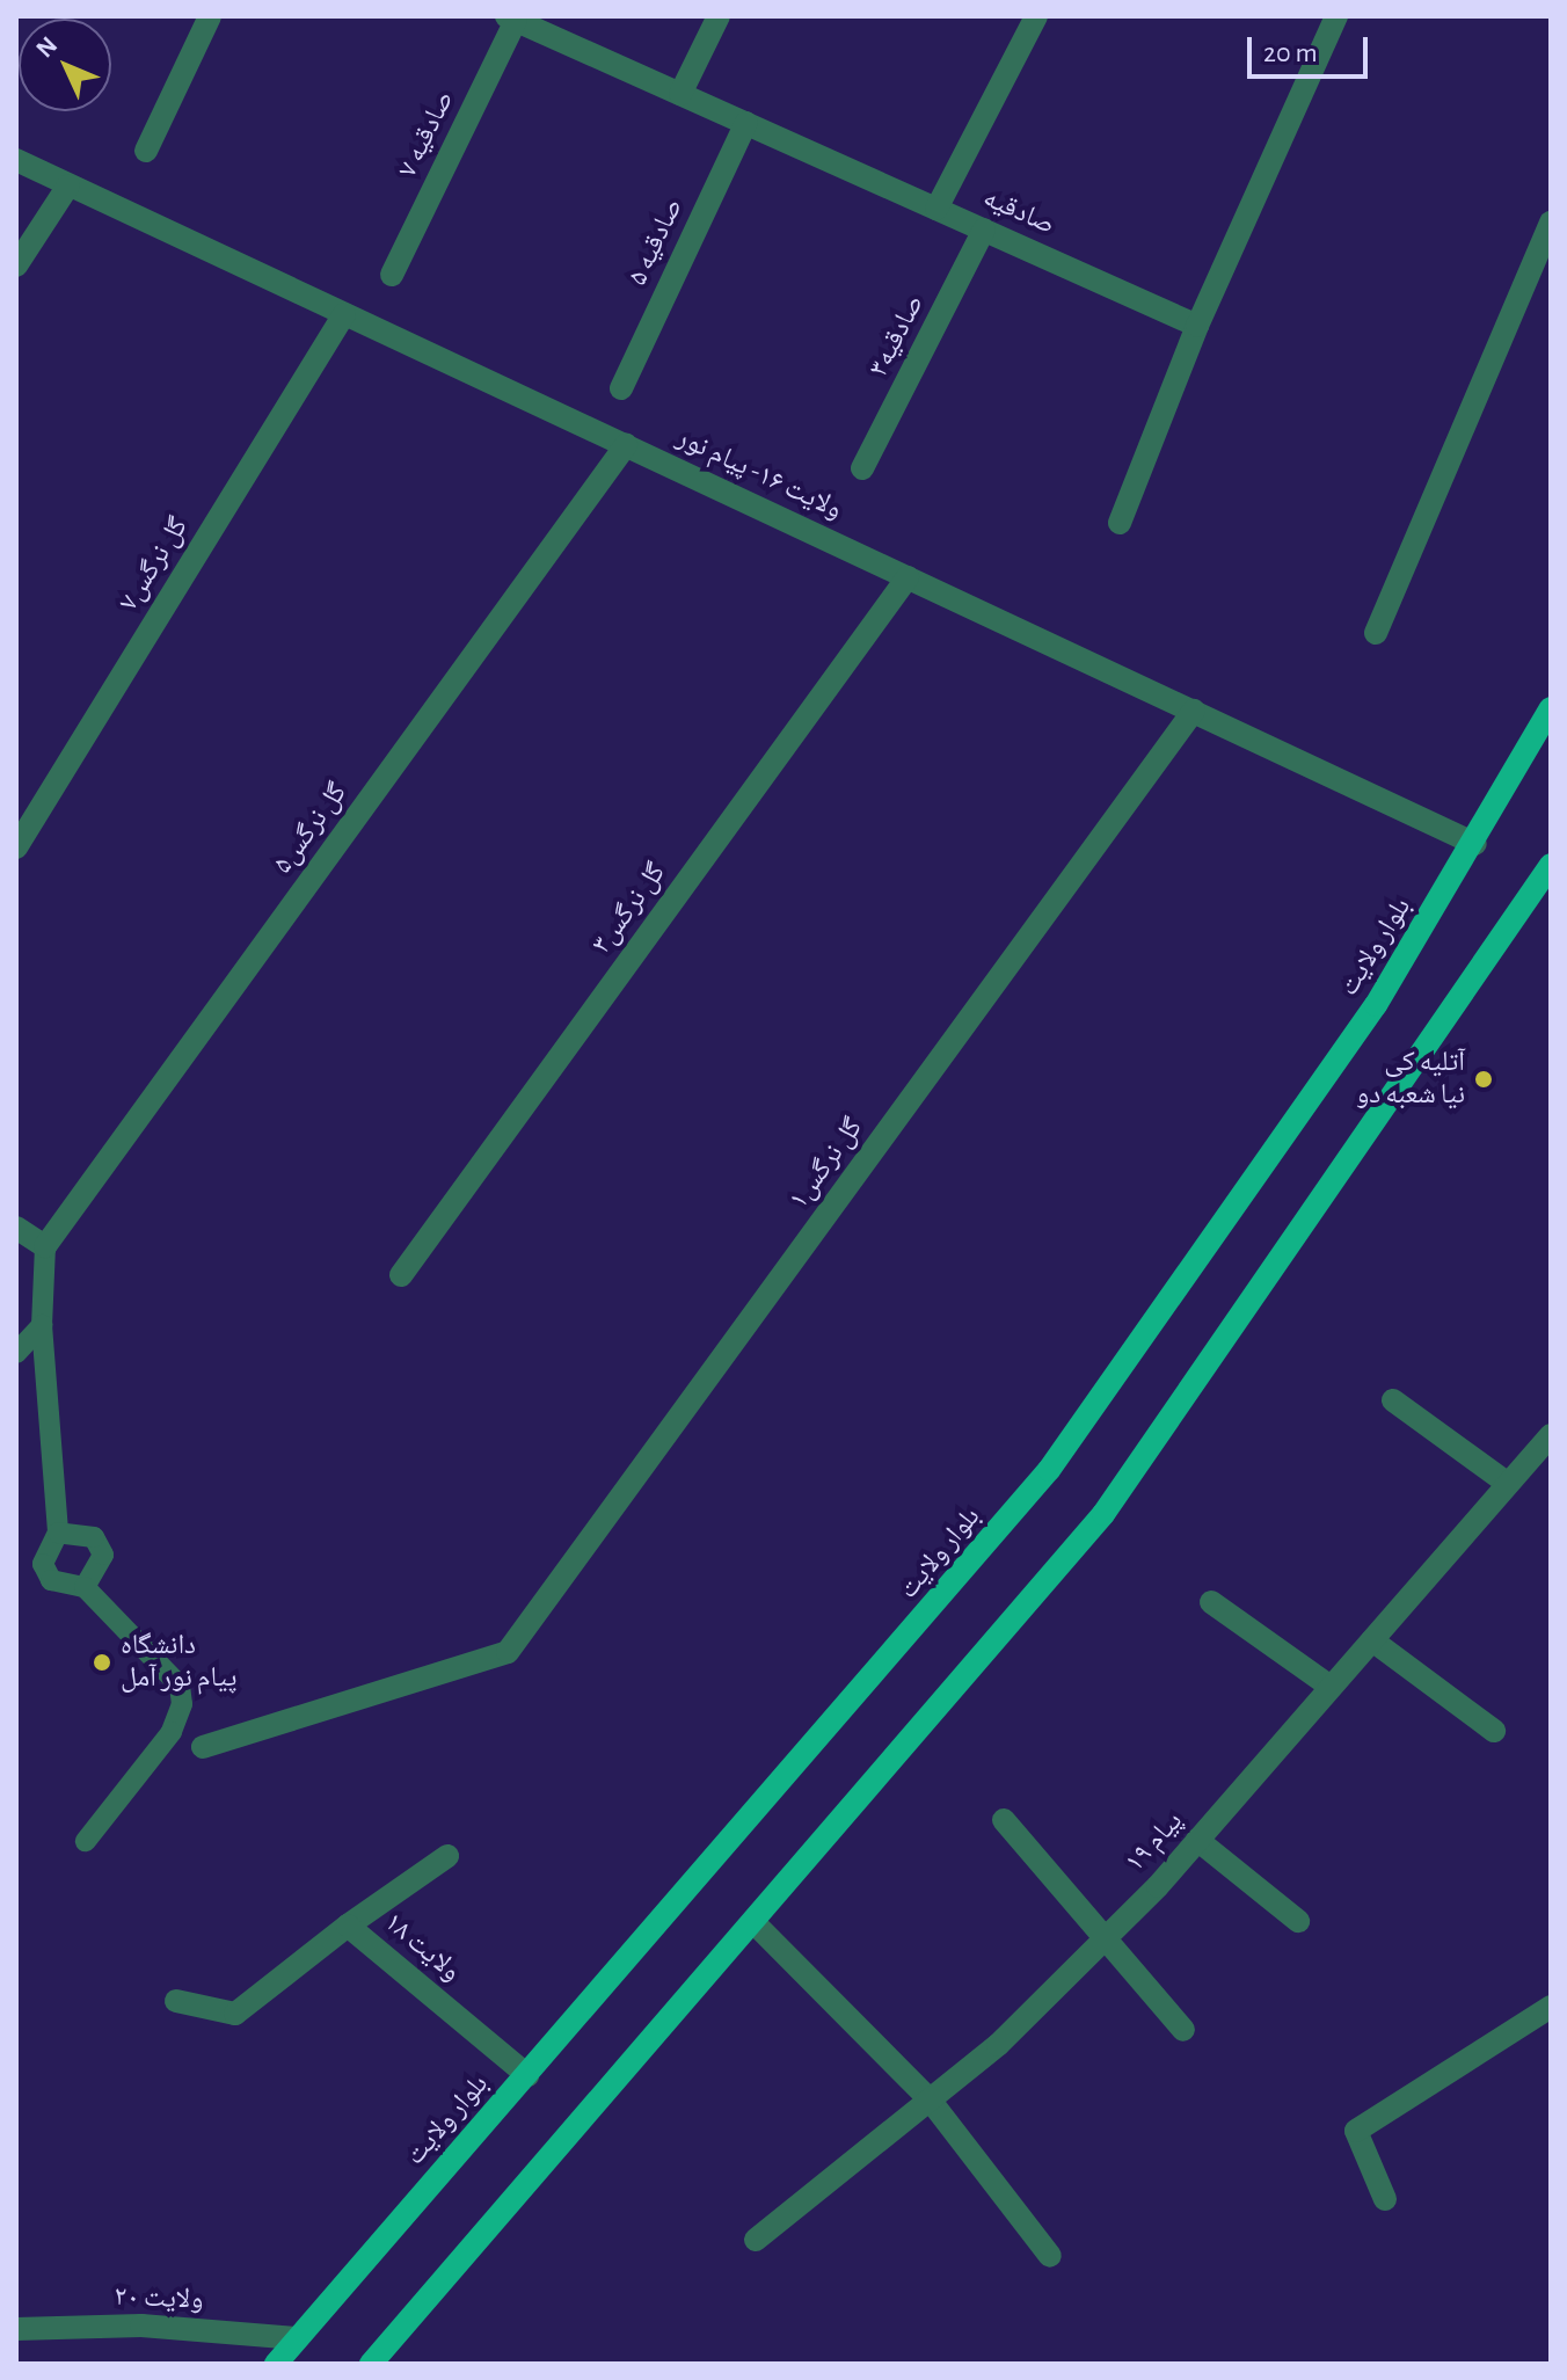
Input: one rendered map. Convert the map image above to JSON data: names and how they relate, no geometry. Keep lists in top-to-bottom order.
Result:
{
  "streets": {
    "main road": ["بلوار ولایت"],
    "street": [
      "صادقیه ۷",
      "صادقیه",
      "صادقیه ۵",
      "صادقیه۳",
      "ولایت ۱۶- پیام نور",
      "گل نرگس۷",
      "گل نرگس۵",
      "گل نرگس۳",
      "گل نرگس۱",
      "پیام ۱۹",
      "ولایت ۱۸",
      "ولایت ۲۰"
    ]
  },
  "crossings": [
    ["صادقیه ۷", "صادقیه"],
    ["صادقیه", "صادقیه ۵"],
    ["صادقیه", "صادقیه۳"],
    ["ولایت ۱۶- پیام نور", "گل نرگس۷"],
    ["ولایت ۱۶- پیام نور", "گل نرگس۵"],
    ["ولایت ۱۶- پیام نور", "گل نرگس۳"],
    ["ولایت ۱۶- پیام نور", "بلوار ولایت"],
    ["ولایت ۱۶- پیام نور", "گل نرگس۱"],
    ["بلوار ولایت", "ولایت ۱۸"],
    ["بلوار ولایت", "ولایت ۲۰"]
  ],
  "places": ["آتلیه کی نیا شعبه دو", "دانشگاه پیام نور آمل"],
  "scale_bar": "20 m",
  "north": "top left"
}
